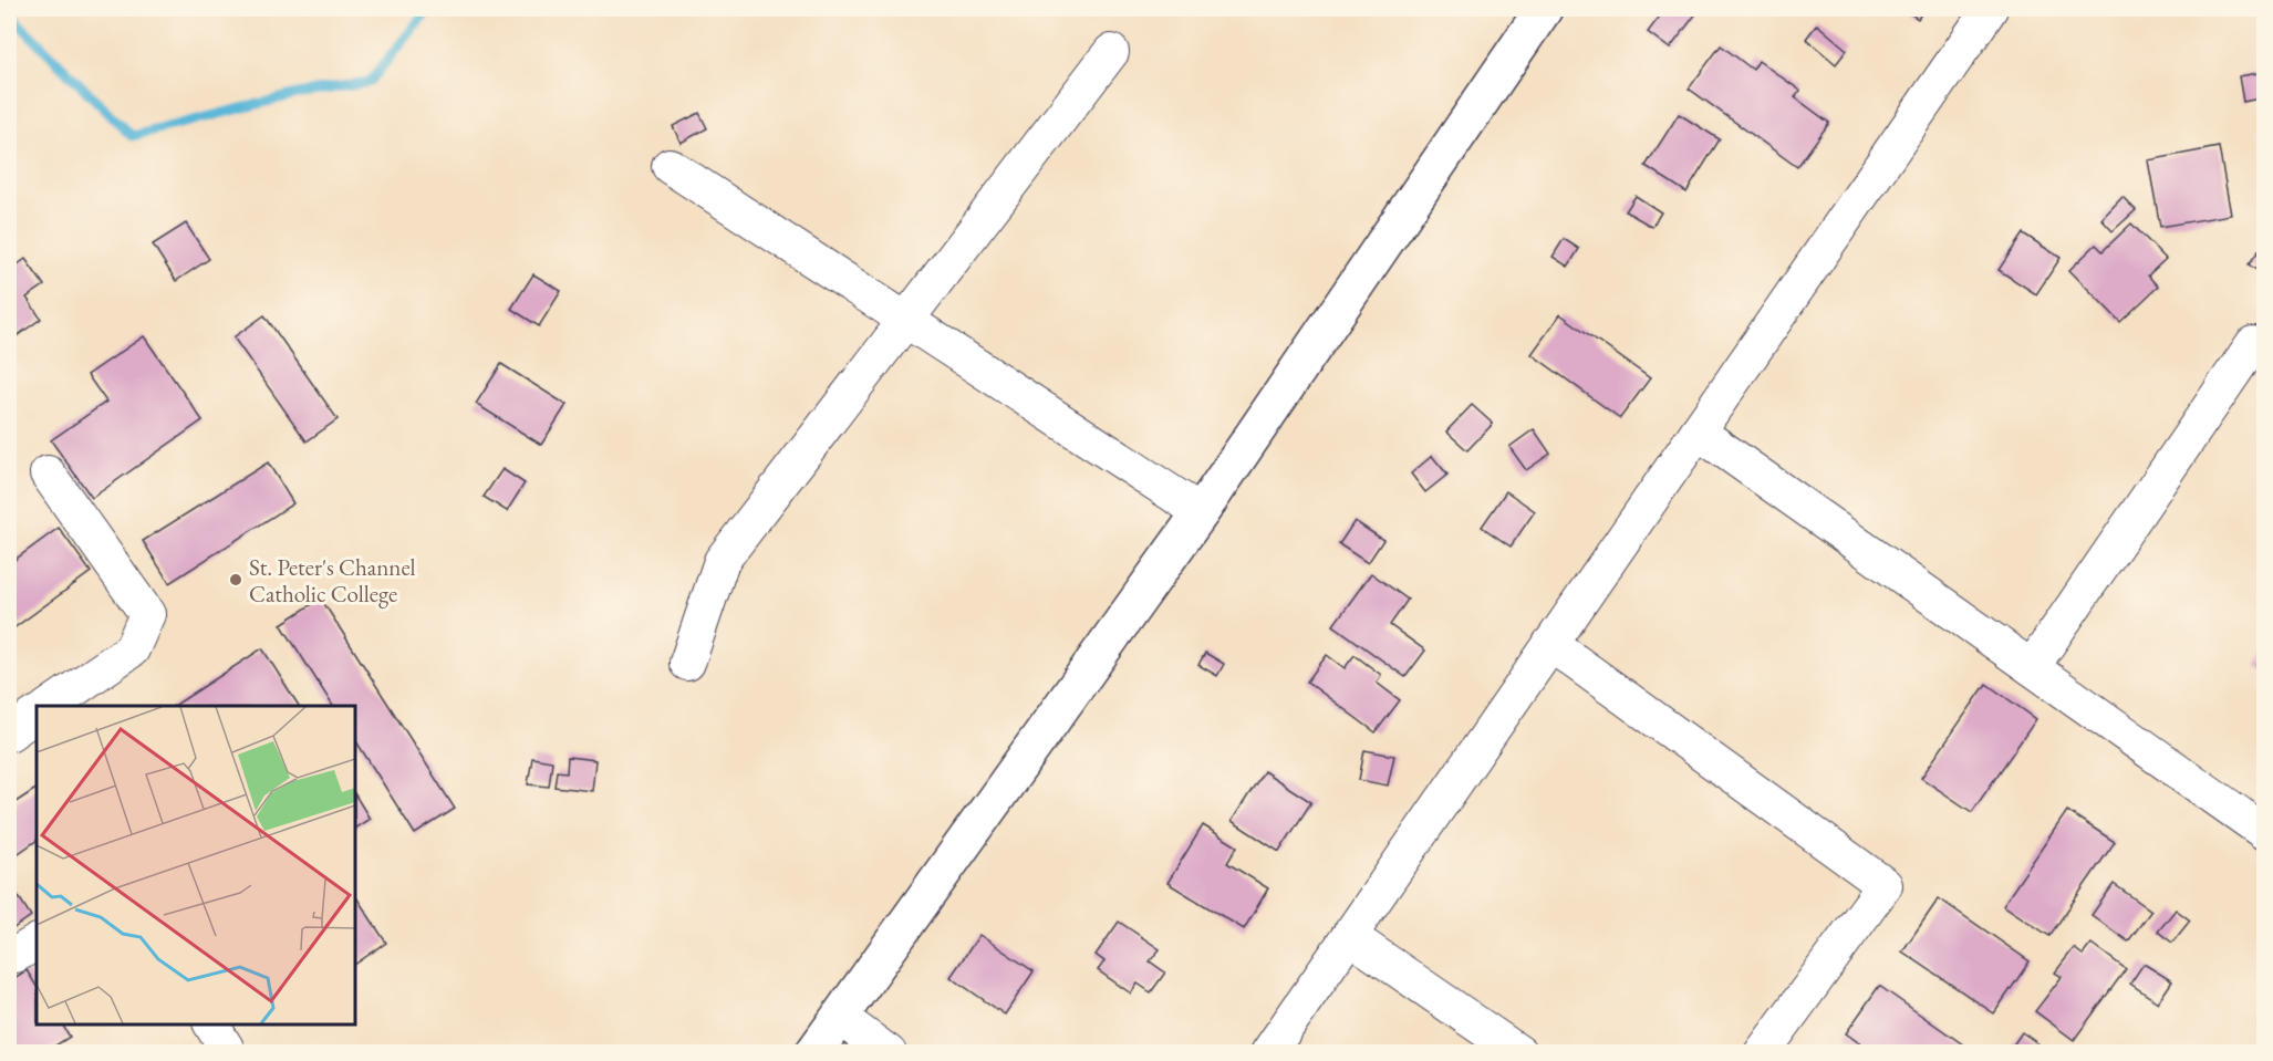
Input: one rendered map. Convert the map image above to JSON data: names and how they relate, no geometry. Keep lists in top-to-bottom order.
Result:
{
  "places": ["St. Peter's Channel Catholic College"]
}
